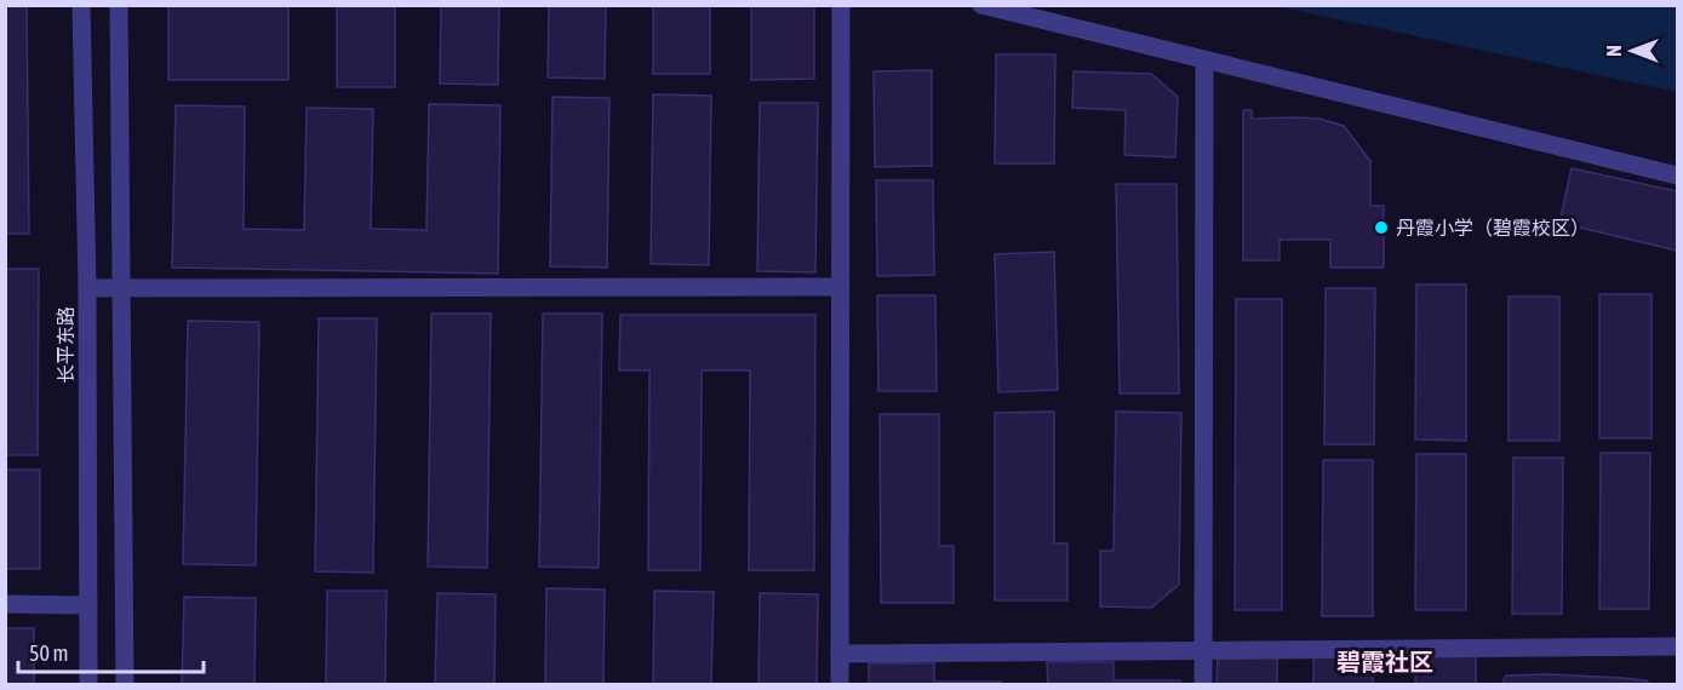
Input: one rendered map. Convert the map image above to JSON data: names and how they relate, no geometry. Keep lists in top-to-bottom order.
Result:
{
  "streets": {
    "street": ["长平东路"]
  },
  "districts": ["碧霞社区"],
  "places": ["丹霞小学（碧霞校区）"],
  "scale_bar": "50 m",
  "north": "left"
}
